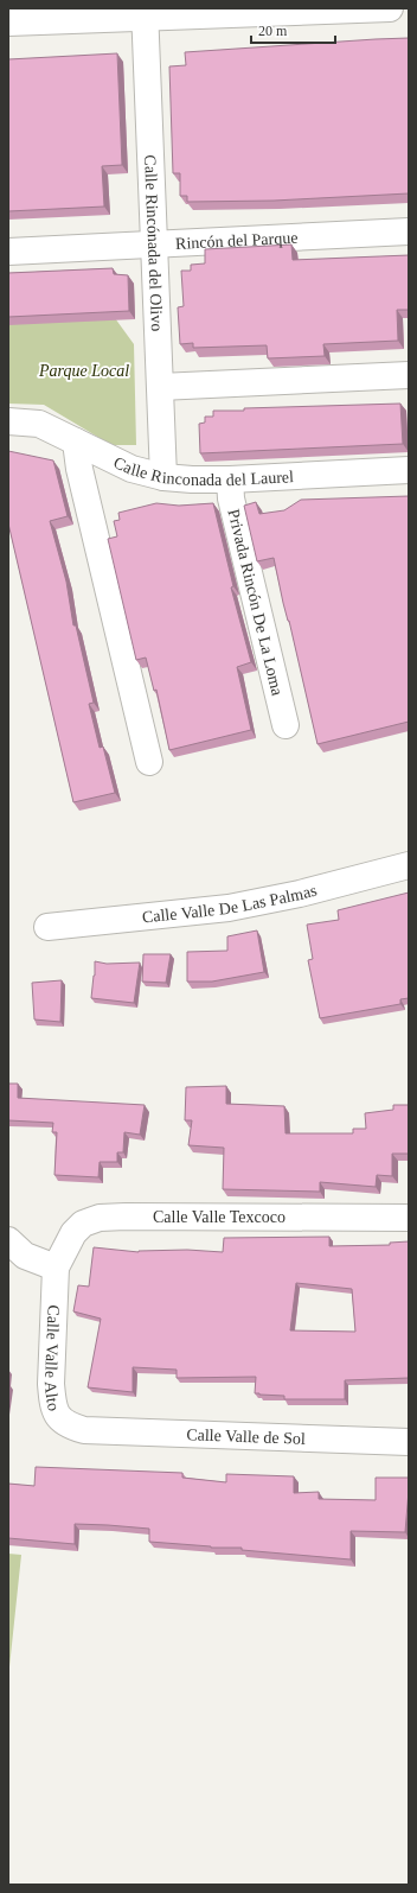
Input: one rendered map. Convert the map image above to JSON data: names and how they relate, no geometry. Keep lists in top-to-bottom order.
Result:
{
  "streets": {
    "street": [
      "Rincón del Parque",
      "Calle Rincónada del Olivo",
      "Calle Rinconada del Laurel",
      "Privada Rincón De La Loma",
      "Calle Valle De Las Palmas",
      "Calle Valle Texcoco",
      "Calle Valle Alto",
      "Calle Valle de Sol"
    ]
  },
  "crossings": [
    ["Rincón del Parque", "Calle Rincónada del Olivo"],
    ["Calle Rincónada del Olivo", "Calle Rinconada del Laurel"],
    ["Calle Rinconada del Laurel", "Privada Rincón De La Loma"],
    ["Calle Valle Texcoco", "Calle Valle Alto"],
    ["Calle Valle Alto", "Calle Valle de Sol"]
  ],
  "parks": ["Parque Local"],
  "scale_bar": "20 m"
}
